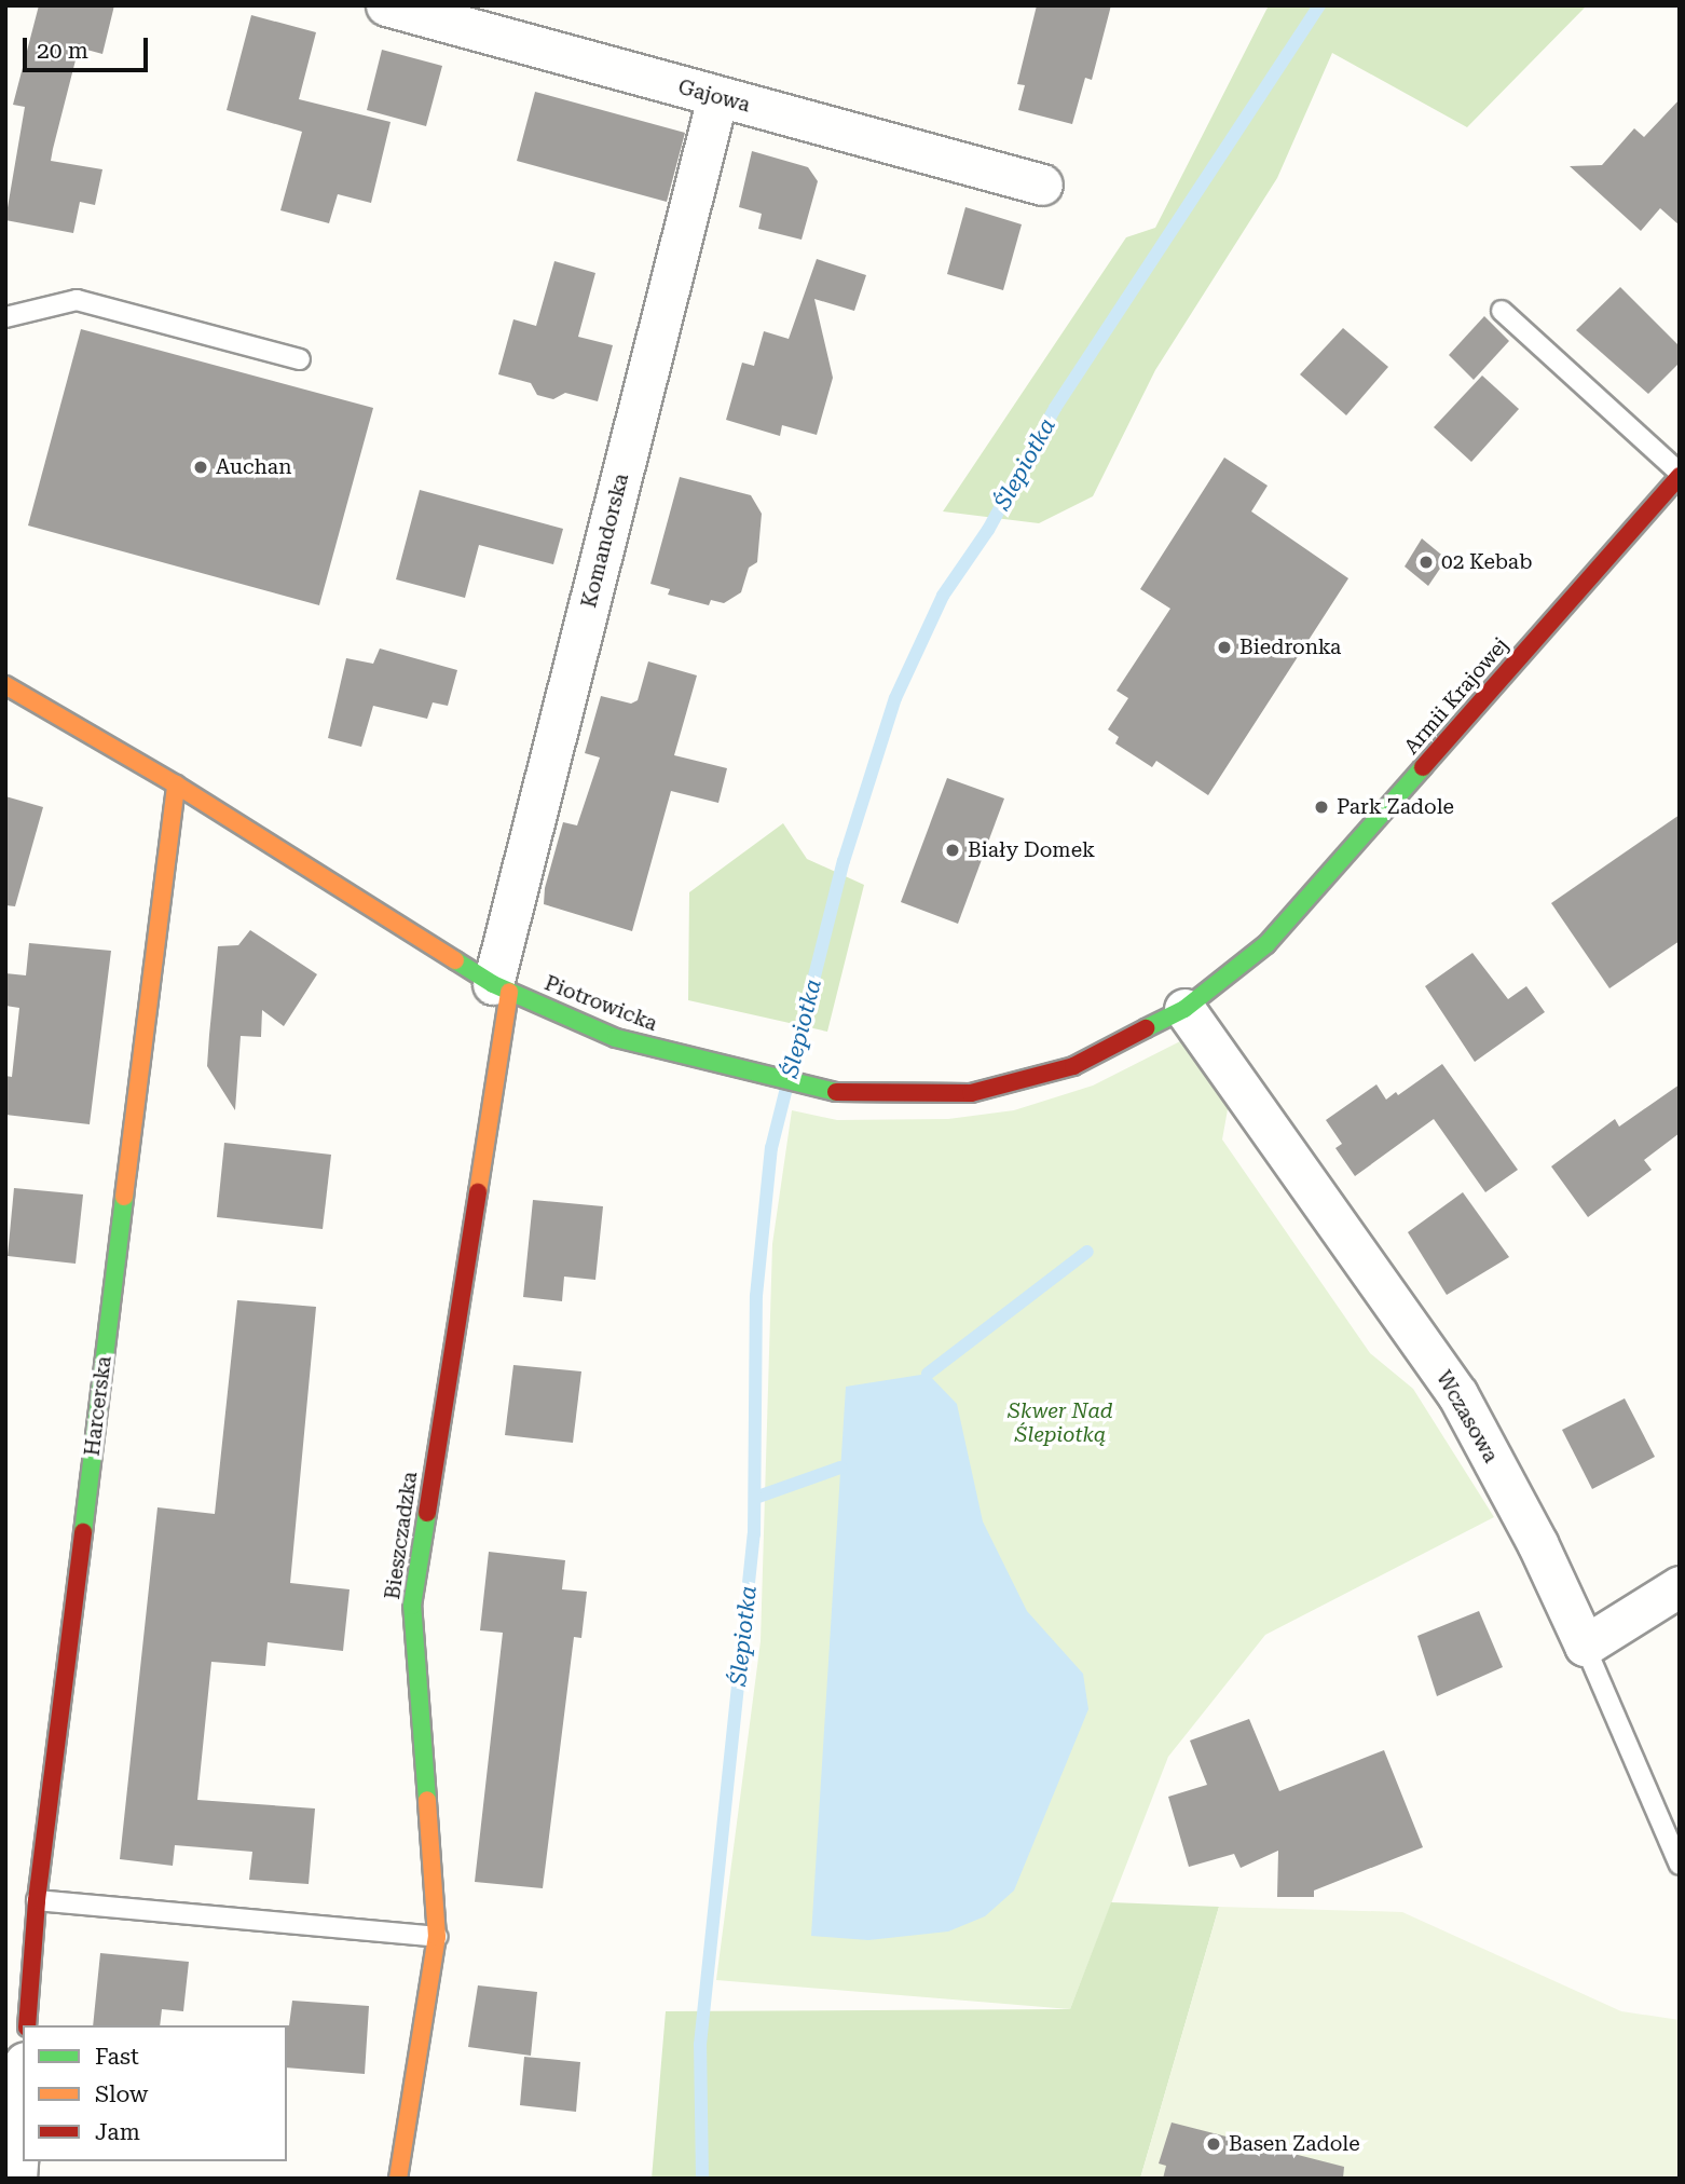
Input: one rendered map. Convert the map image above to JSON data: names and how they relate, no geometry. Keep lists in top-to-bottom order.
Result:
{
  "streets": {
    "street": [
      "Gajowa",
      "Komandorska",
      "Armii Krajowej",
      "Piotrowicka",
      "Harcerska",
      "Wczasowa",
      "Bieszczadzka"
    ]
  },
  "crossings": [
    ["Gajowa", "Komandorska"],
    ["Komandorska", "Piotrowicka"],
    ["Komandorska", "Bieszczadzka"],
    ["Armii Krajowej", "Piotrowicka"],
    ["Piotrowicka", "Harcerska"],
    ["Piotrowicka", "Wczasowa"],
    ["Piotrowicka", "Bieszczadzka"]
  ],
  "water": ["Ślepiotka"],
  "parks": ["Skwer Nad Ślepiotką"],
  "places": [
    "Auchan",
    "02 Kebab",
    "Biedronka",
    "Park Zadole",
    "Biały Domek",
    "Basen Zadole"
  ],
  "legend": ["Fast", "Slow", "Jam"],
  "scale_bar": "20 m"
}
